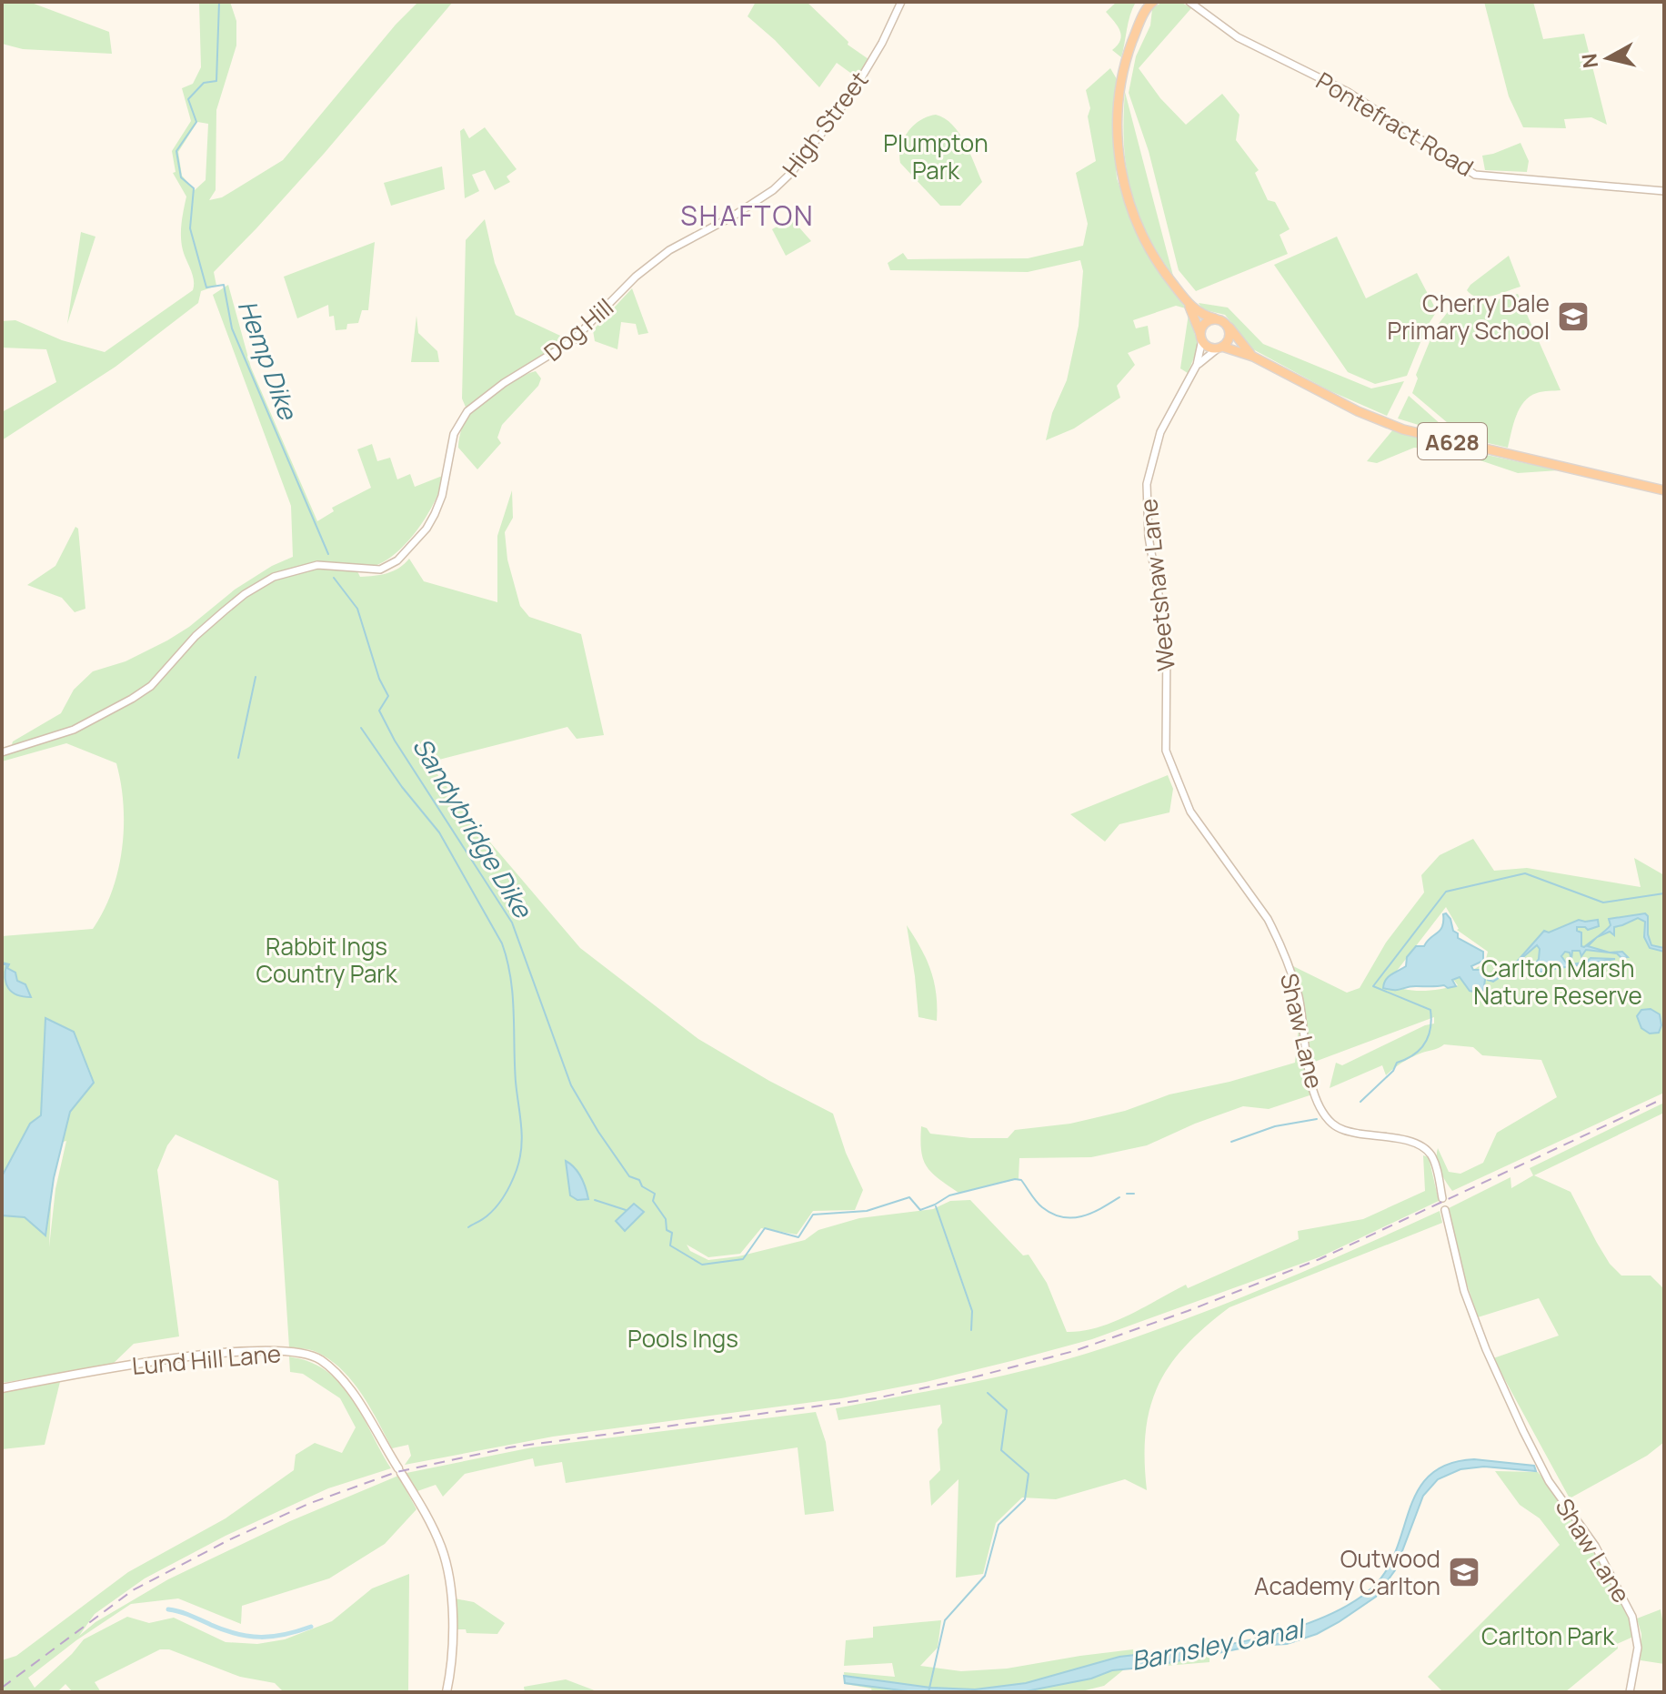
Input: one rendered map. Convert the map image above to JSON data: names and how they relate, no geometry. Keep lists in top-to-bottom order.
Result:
{
  "streets": {
    "highway": ["A628"],
    "main road": ["Lund Hill Lane"],
    "street": [
      "High Street",
      "Pontefract Road",
      "Dog Hill",
      "Weetshaw Lane",
      "Shaw Lane"
    ]
  },
  "crossings": [
    ["High Street", "Dog Hill"],
    ["A628", "Weetshaw Lane"],
    ["Weetshaw Lane", "Shaw Lane"]
  ],
  "districts": ["SHAFTON"],
  "water": ["Hemp Dike", "Sandybridge Dike", "Barnsley Canal"],
  "parks": [
    "Plumpton Park",
    "Rabbit Ings Country Park",
    "Carlton Marsh Nature Reserve",
    "Pools Ings",
    "Carlton Park"
  ],
  "places": {
    "school or university": ["Cherry Dale Primary School", "Outwood Academy Carlton"]
  },
  "north": "left"
}
